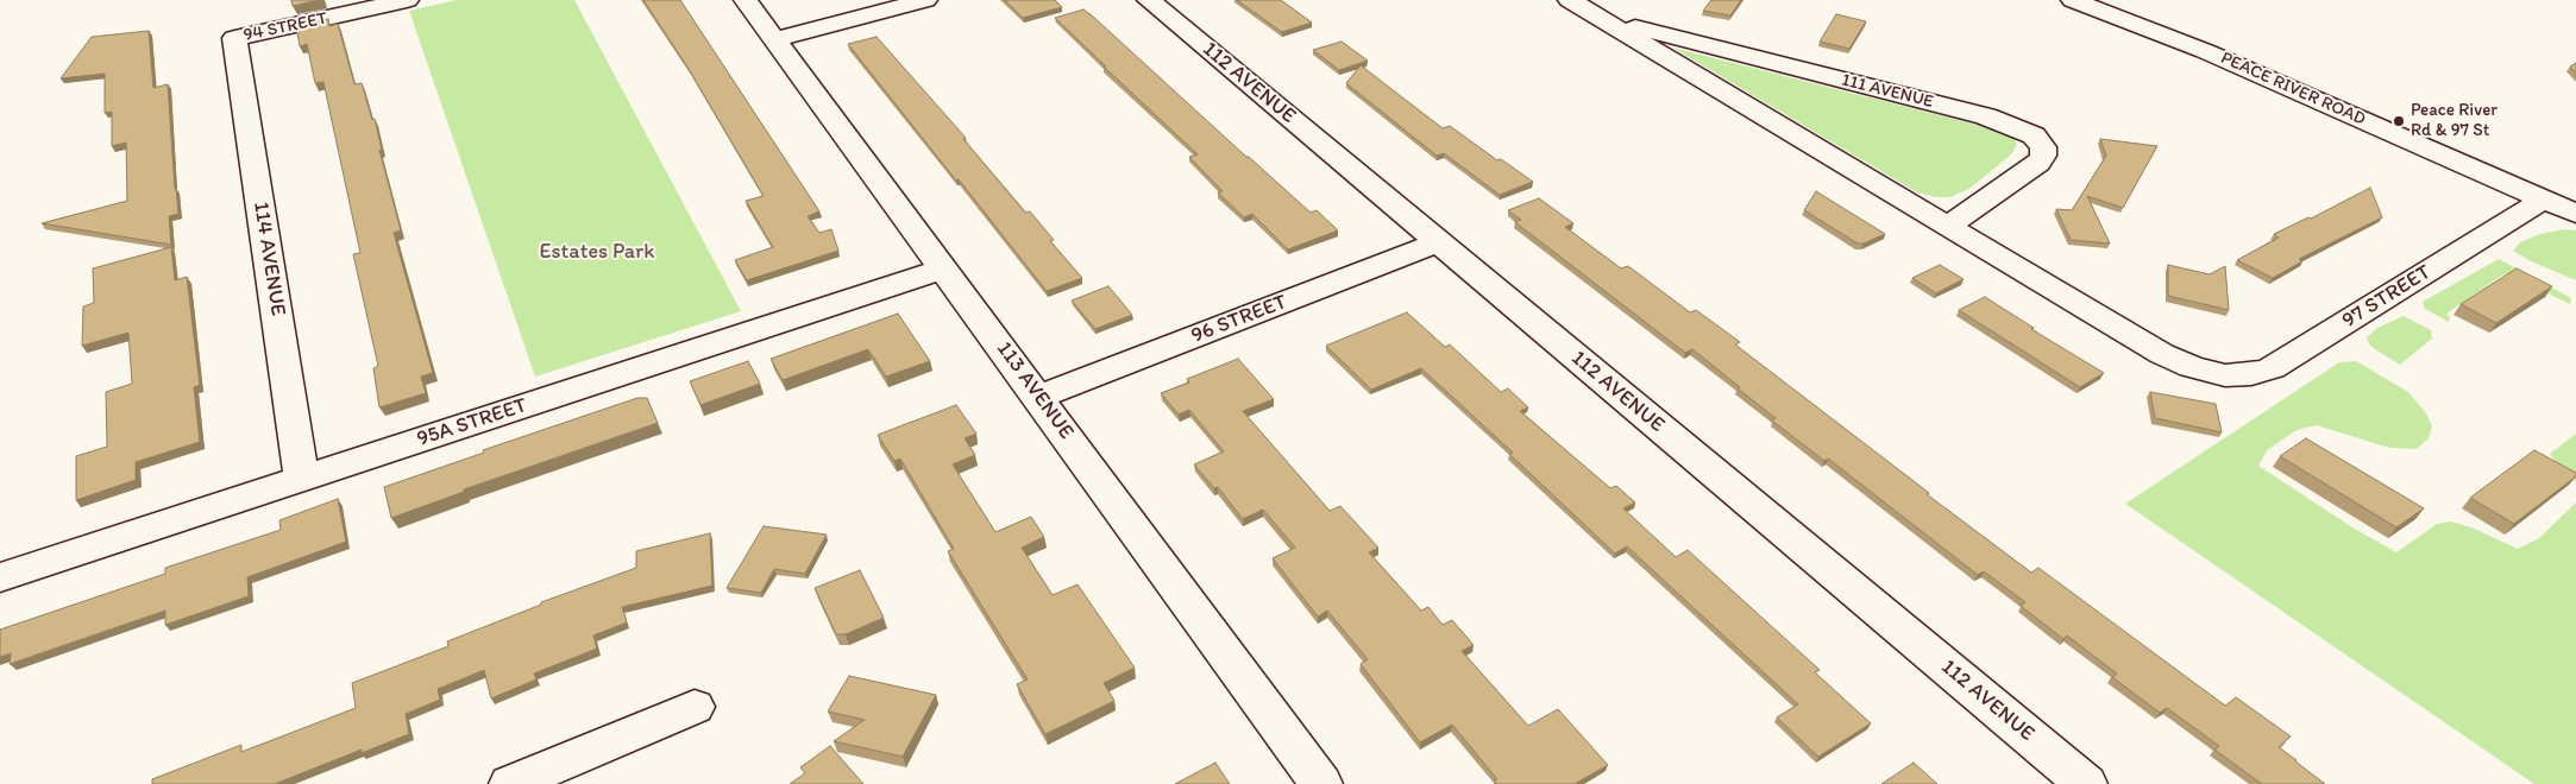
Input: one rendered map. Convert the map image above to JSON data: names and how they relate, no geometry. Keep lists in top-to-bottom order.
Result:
{
  "streets": {
    "street": [
      "94 STREET",
      "112 AVENUE",
      "PEACE RIVER ROAD",
      "111 AVENUE",
      "114 AVENUE",
      "97 STREET",
      "96 STREET",
      "113 AVENUE",
      "95A STREET"
    ]
  },
  "crossings": [
    ["94 STREET", "114 AVENUE"],
    ["112 AVENUE", "96 STREET"],
    ["PEACE RIVER ROAD", "97 STREET"],
    ["111 AVENUE", "97 STREET"],
    ["114 AVENUE", "95A STREET"],
    ["96 STREET", "113 AVENUE"],
    ["113 AVENUE", "95A STREET"]
  ],
  "parks": ["Estates Park"],
  "places": ["Peace River Rd & 97 St"]
}
